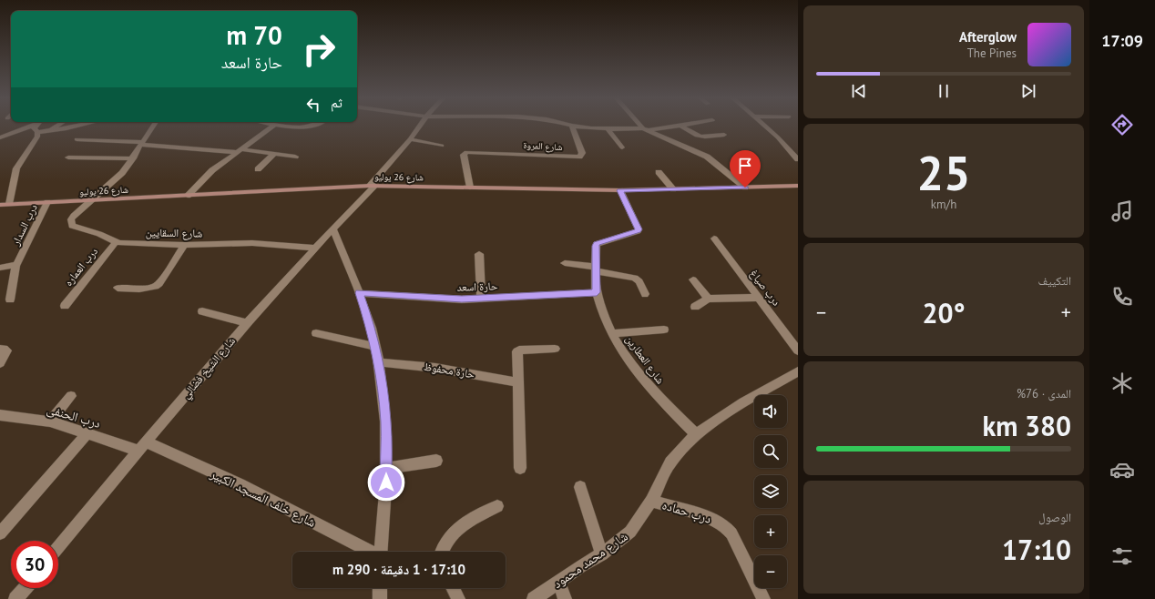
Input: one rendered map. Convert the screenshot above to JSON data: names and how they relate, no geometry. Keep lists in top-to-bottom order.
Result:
{
  "streets": {
    "street": [
      "شارع المروة",
      "شارع 26 يوليو",
      "درب السدار",
      "شارع السقايين",
      "درب العماره",
      "حارة اسعد",
      "درب صياغ",
      "شارع العطارين",
      "شارع الشيخ فضالي",
      "حارة محفوظ",
      "درب الحنفى",
      "شارع خلف المسجد الكبير",
      "درب حماده",
      "شارع محمد محمود"
    ]
  },
  "crossings": [
    ["شارع المروة", "شارع 26 يوليو"],
    ["شارع 26 يوليو", "درب السدار"],
    ["شارع 26 يوليو", "شارع السقايين"],
    ["شارع 26 يوليو", "شارع العطارين"],
    ["شارع 26 يوليو", "شارع الشيخ فضالي"],
    ["شارع السقايين", "درب العماره"],
    ["شارع السقايين", "شارع الشيخ فضالي"],
    ["حارة اسعد", "شارع العطارين"],
    ["شارع العطارين", "شارع محمد محمود"],
    ["شارع الشيخ فضالي", "درب الحنفى"],
    ["شارع الشيخ فضالي", "شارع خلف المسجد الكبير"],
    ["درب الحنفى", "شارع خلف المسجد الكبير"],
    ["درب حماده", "شارع محمد محمود"]
  ],
  "page": {
    "tabs": "17:09",
    "turn": ["70 m", "حارة اسعد"],
    "song": ["Afterglow", "The Pines"],
    "then": "ثم",
    "tile": [
      ["25", "km/h"],
      "التكييف",
      ["المدى · 76%", "380 km"],
      ["الوصول", "17:10"]
    ],
    "heat": ["−", "20°", "+"],
    "map_buttons": ["+", "−"],
    "limit": "30",
    "trip": "17:10 · 1 دقيقة · 290 m"
  }
}
